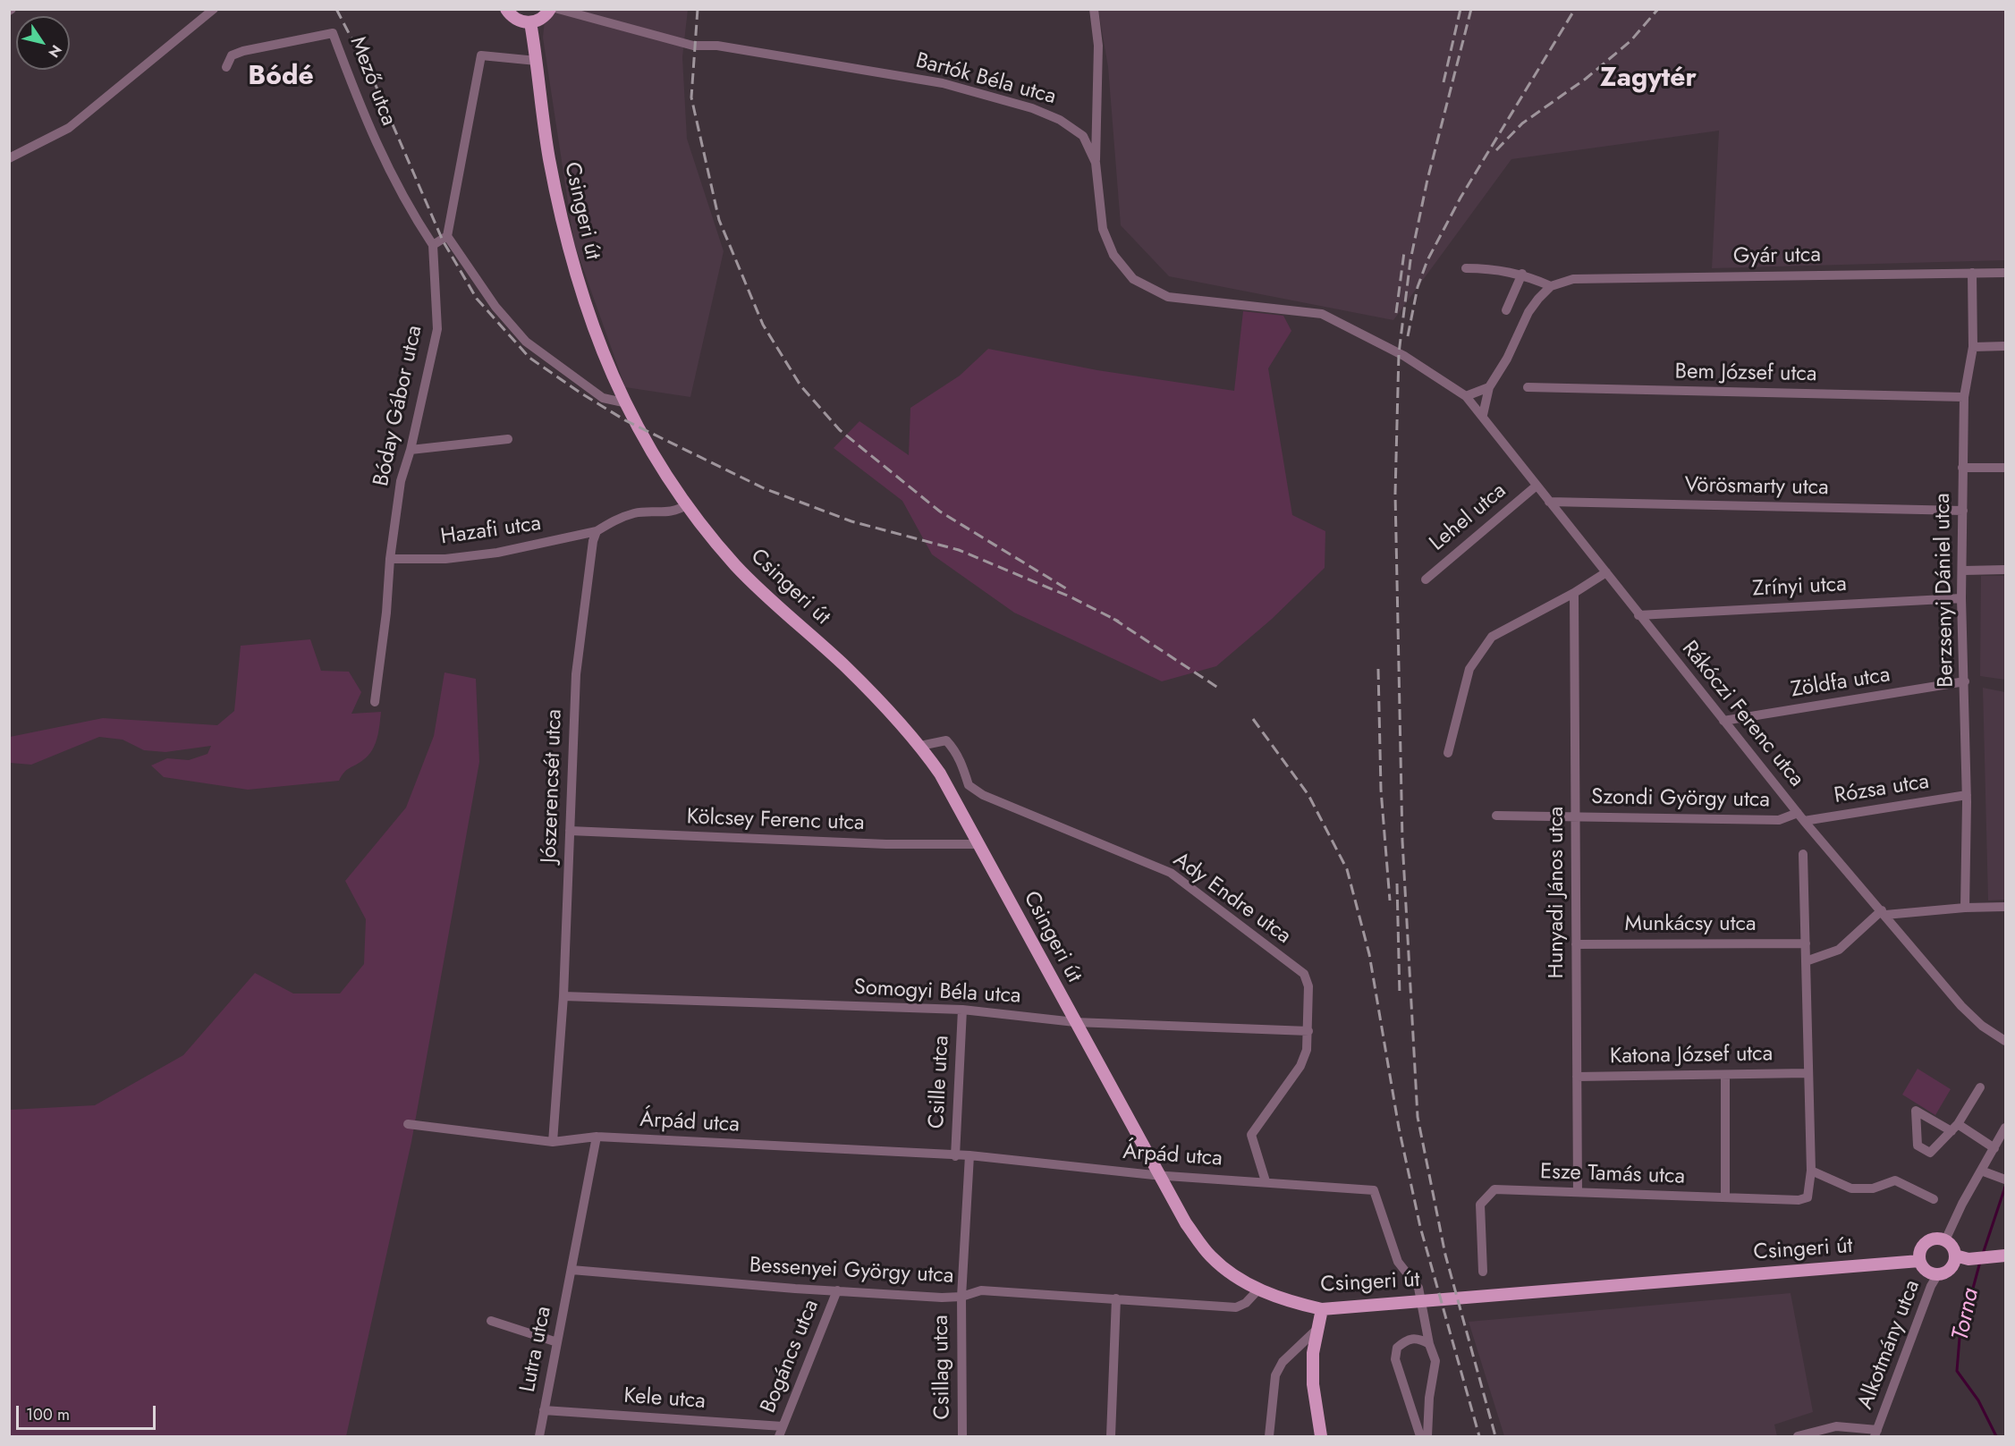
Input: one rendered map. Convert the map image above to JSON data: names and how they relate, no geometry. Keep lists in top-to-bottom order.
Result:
{
  "streets": {
    "main road": ["Csingeri út"],
    "street": [
      "Bartók Béla utca",
      "Mező utca",
      "Gyár utca",
      "Bem József utca",
      "Bóday Gábor utca",
      "Vörösmarty utca",
      "Lehel utca",
      "Hazafi utca",
      "Zrínyi utca",
      "Berzsenyi Dániel utca",
      "Zöldfa utca",
      "Rákóczi Ferenc utca",
      "Jószerencsét utca",
      "Rózsa utca",
      "Szondi György utca",
      "Kölcsey Ferenc utca",
      "Hunyadi János utca",
      "Ady Endre utca",
      "Munkácsy utca",
      "Somogyi Béla utca",
      "Katona József utca",
      "Csille utca",
      "Árpád utca",
      "Esze Tamás utca",
      "Bessenyei György utca",
      "Alkotmány utca",
      "Lutra utca",
      "Bogáncs utca",
      "Csillag utca",
      "Kele utca"
    ]
  },
  "crossings": [
    ["Bartók Béla utca", "Rákóczi Ferenc utca"],
    ["Mező utca", "Bóday Gábor utca"],
    ["Csingeri út", "Kölcsey Ferenc utca"],
    ["Csingeri út", "Ady Endre utca"],
    ["Csingeri út", "Somogyi Béla utca"],
    ["Csingeri út", "Árpád utca"],
    ["Csingeri út", "Bessenyei György utca"],
    ["Csingeri út", "Alkotmány utca"],
    ["Gyár utca", "Berzsenyi Dániel utca"],
    ["Bem József utca", "Berzsenyi Dániel utca"],
    ["Bóday Gábor utca", "Hazafi utca"],
    ["Vörösmarty utca", "Berzsenyi Dániel utca"],
    ["Vörösmarty utca", "Rákóczi Ferenc utca"],
    ["Lehel utca", "Rákóczi Ferenc utca"],
    ["Hazafi utca", "Jószerencsét utca"],
    ["Zrínyi utca", "Berzsenyi Dániel utca"],
    ["Zrínyi utca", "Rákóczi Ferenc utca"],
    ["Berzsenyi Dániel utca", "Zöldfa utca"],
    ["Berzsenyi Dániel utca", "Rózsa utca"],
    ["Zöldfa utca", "Rákóczi Ferenc utca"],
    ["Rákóczi Ferenc utca", "Rózsa utca"],
    ["Rákóczi Ferenc utca", "Szondi György utca"],
    ["Jószerencsét utca", "Kölcsey Ferenc utca"],
    ["Jószerencsét utca", "Somogyi Béla utca"],
    ["Jószerencsét utca", "Árpád utca"],
    ["Rózsa utca", "Szondi György utca"],
    ["Szondi György utca", "Hunyadi János utca"],
    ["Hunyadi János utca", "Munkácsy utca"],
    ["Hunyadi János utca", "Katona József utca"],
    ["Hunyadi János utca", "Esze Tamás utca"],
    ["Ady Endre utca", "Somogyi Béla utca"],
    ["Ady Endre utca", "Árpád utca"],
    ["Somogyi Béla utca", "Csille utca"],
    ["Csille utca", "Árpád utca"],
    ["Bessenyei György utca", "Lutra utca"],
    ["Bessenyei György utca", "Bogáncs utca"],
    ["Bessenyei György utca", "Csillag utca"],
    ["Lutra utca", "Kele utca"],
    ["Bogáncs utca", "Kele utca"]
  ],
  "districts": ["Bódé", "Zagytér"],
  "water": ["Torna"],
  "scale_bar": "100 m",
  "north": "bottom right"
}
